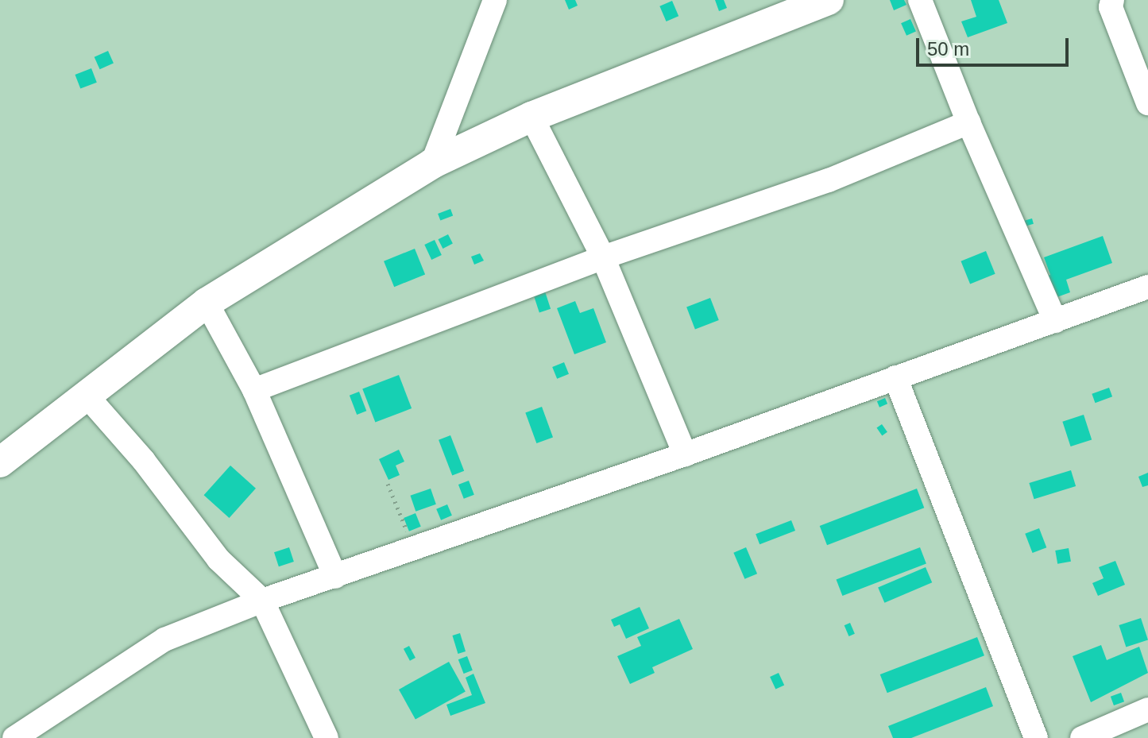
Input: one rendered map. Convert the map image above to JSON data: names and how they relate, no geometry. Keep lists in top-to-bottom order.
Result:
{
  "scale_bar": "50 m"
}
